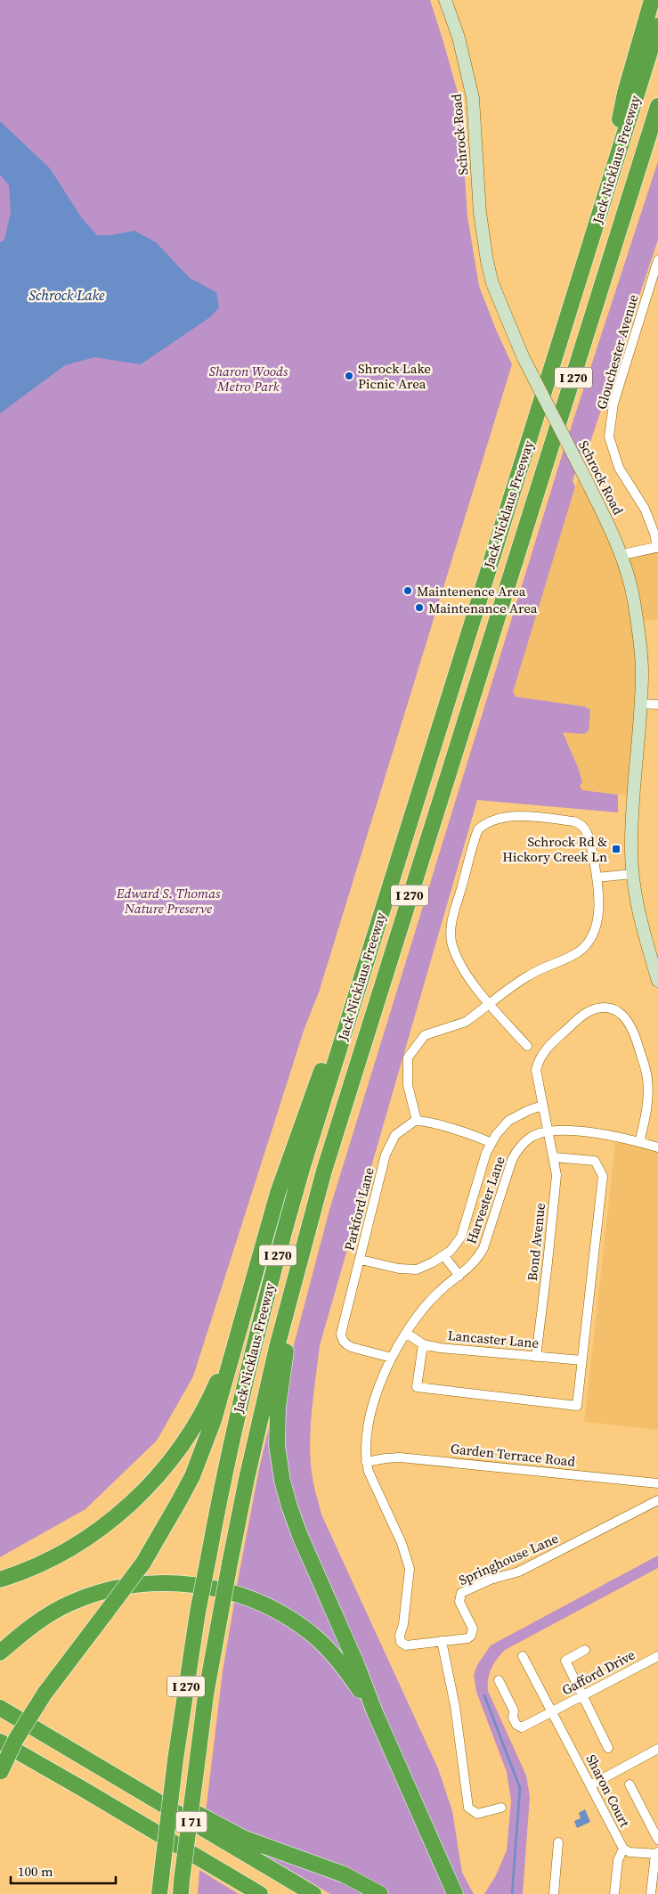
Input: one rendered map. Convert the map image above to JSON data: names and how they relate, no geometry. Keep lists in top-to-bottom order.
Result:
{
  "streets": {
    "highway": ["Jack Nicklaus Freeway", "I 270", "I 71"],
    "main road": ["Schrock Road"],
    "street": [
      "Glouchester Avenue",
      "Harvester Lane",
      "Parkford Lane",
      "Bond Avenue",
      "Lancaster Lane",
      "Garden Terrace Road",
      "Springhouse Lane",
      "Gafford Drive",
      "Sharon Court"
    ]
  },
  "crossings": [
    ["Harvester Lane", "Parkford Lane"],
    ["Harvester Lane", "Bond Avenue"],
    ["Harvester Lane", "Lancaster Lane"],
    ["Harvester Lane", "Garden Terrace Road"],
    ["Harvester Lane", "Springhouse Lane"],
    ["Bond Avenue", "Lancaster Lane"],
    ["Gafford Drive", "Sharon Court"]
  ],
  "water": ["Schrock Lake"],
  "parks": ["Sharon Woods Metro Park", "Edward S. Thomas Nature Preserve"],
  "places": {
    "other": ["Shrock Lake Picnic Area", "Maintenence Area", "Maintenance Area"],
    "transit": ["Schrock Rd & Hickory Creek Ln"]
  },
  "scale_bar": "100 m"
}
